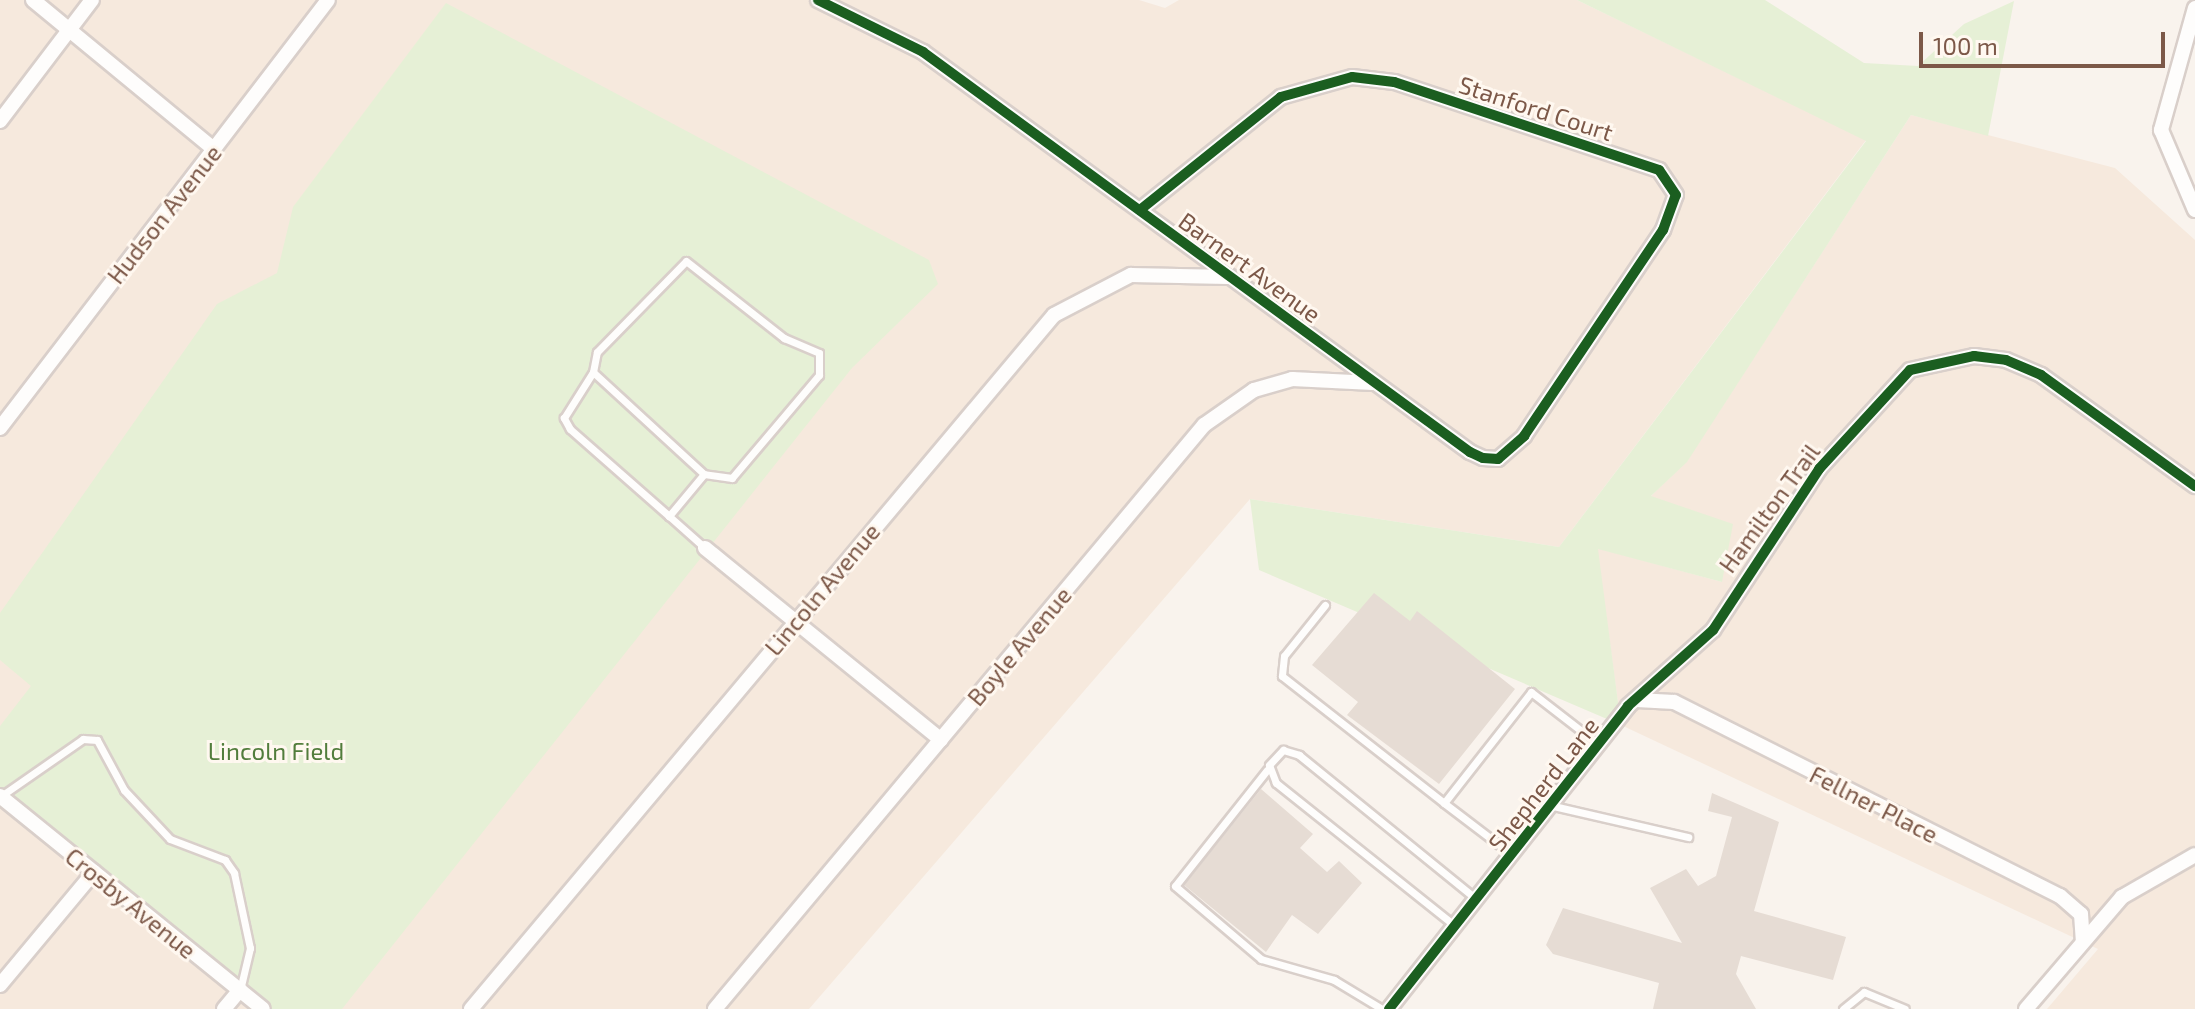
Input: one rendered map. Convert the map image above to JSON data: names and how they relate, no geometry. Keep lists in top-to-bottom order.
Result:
{
  "streets": {
    "street": [
      "Stanford Court",
      "Hudson Avenue",
      "Barnert Avenue",
      "Hamilton Trail",
      "Lincoln Avenue",
      "Boyle Avenue",
      "Shepherd Lane",
      "Fellner Place",
      "Crosby Avenue"
    ]
  },
  "crossings": [
    ["Stanford Court", "Barnert Avenue"],
    ["Barnert Avenue", "Lincoln Avenue"],
    ["Barnert Avenue", "Boyle Avenue"],
    ["Hamilton Trail", "Shepherd Lane"],
    ["Shepherd Lane", "Fellner Place"]
  ],
  "parks": ["Lincoln Field"],
  "scale_bar": "100 m"
}
